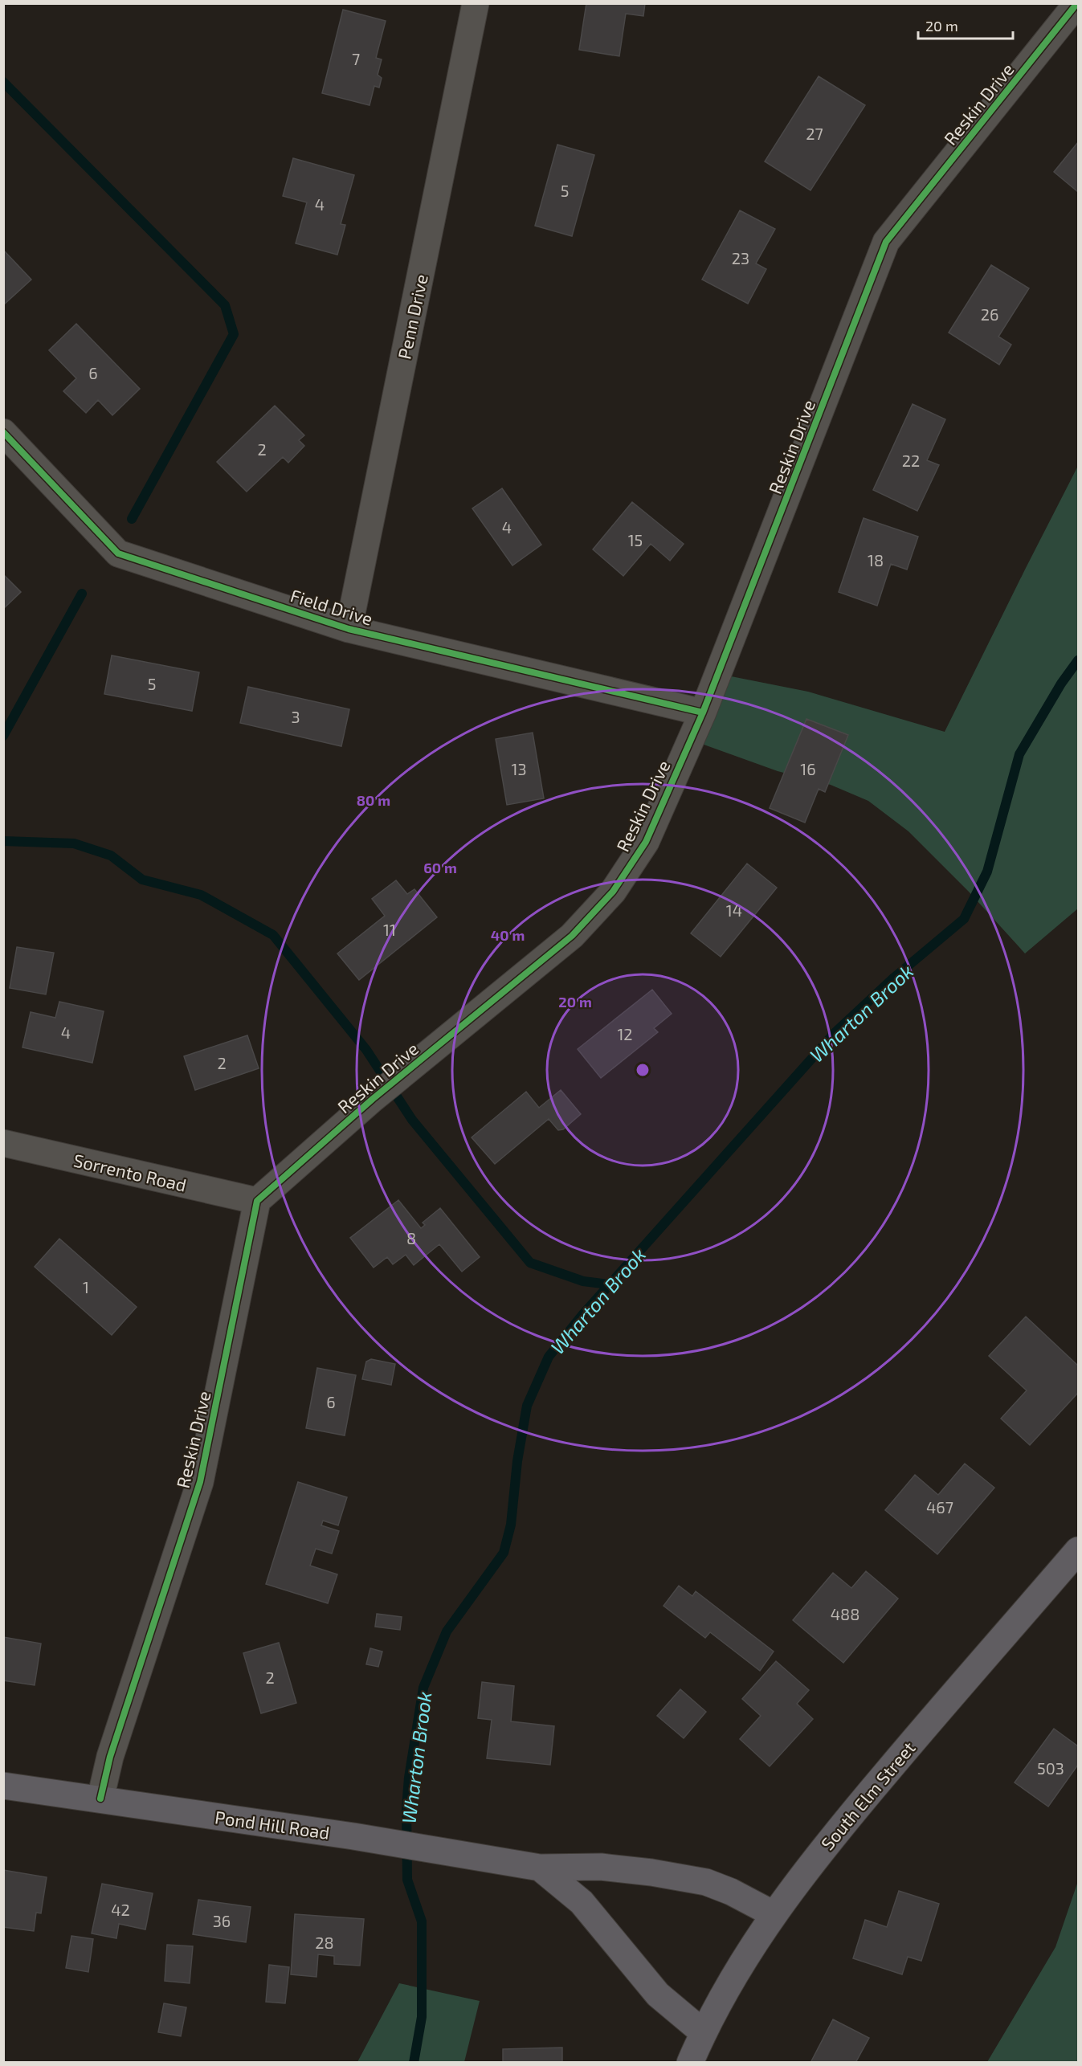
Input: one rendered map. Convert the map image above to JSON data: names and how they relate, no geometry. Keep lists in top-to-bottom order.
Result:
{
  "streets": {
    "main road": ["South Elm Street", "Pond Hill Road"],
    "street": [
      "Reskin Drive",
      "Penn Drive",
      "Field Drive",
      "Sorrento Road"
    ]
  },
  "crossings": [
    ["Reskin Drive", "Field Drive"],
    ["Reskin Drive", "Sorrento Road"],
    ["Reskin Drive", "Pond Hill Road"],
    ["Penn Drive", "Field Drive"],
    ["South Elm Street", "Pond Hill Road"]
  ],
  "water": ["Wharton Brook"],
  "house_numbers": [
    "7",
    "27",
    "5",
    "4",
    "23",
    "26",
    "6",
    "2",
    "22",
    "4",
    "15",
    "18",
    "5",
    "3",
    "13",
    "16",
    "14",
    "11",
    "4",
    "12",
    "2",
    "8",
    "1",
    "6",
    "467",
    "488",
    "2",
    "503",
    "42",
    "36",
    "28"
  ],
  "scale_bar": "20 m",
  "rings": [
    "80 m",
    "60 m",
    "40 m",
    "20 m"
  ]
}
